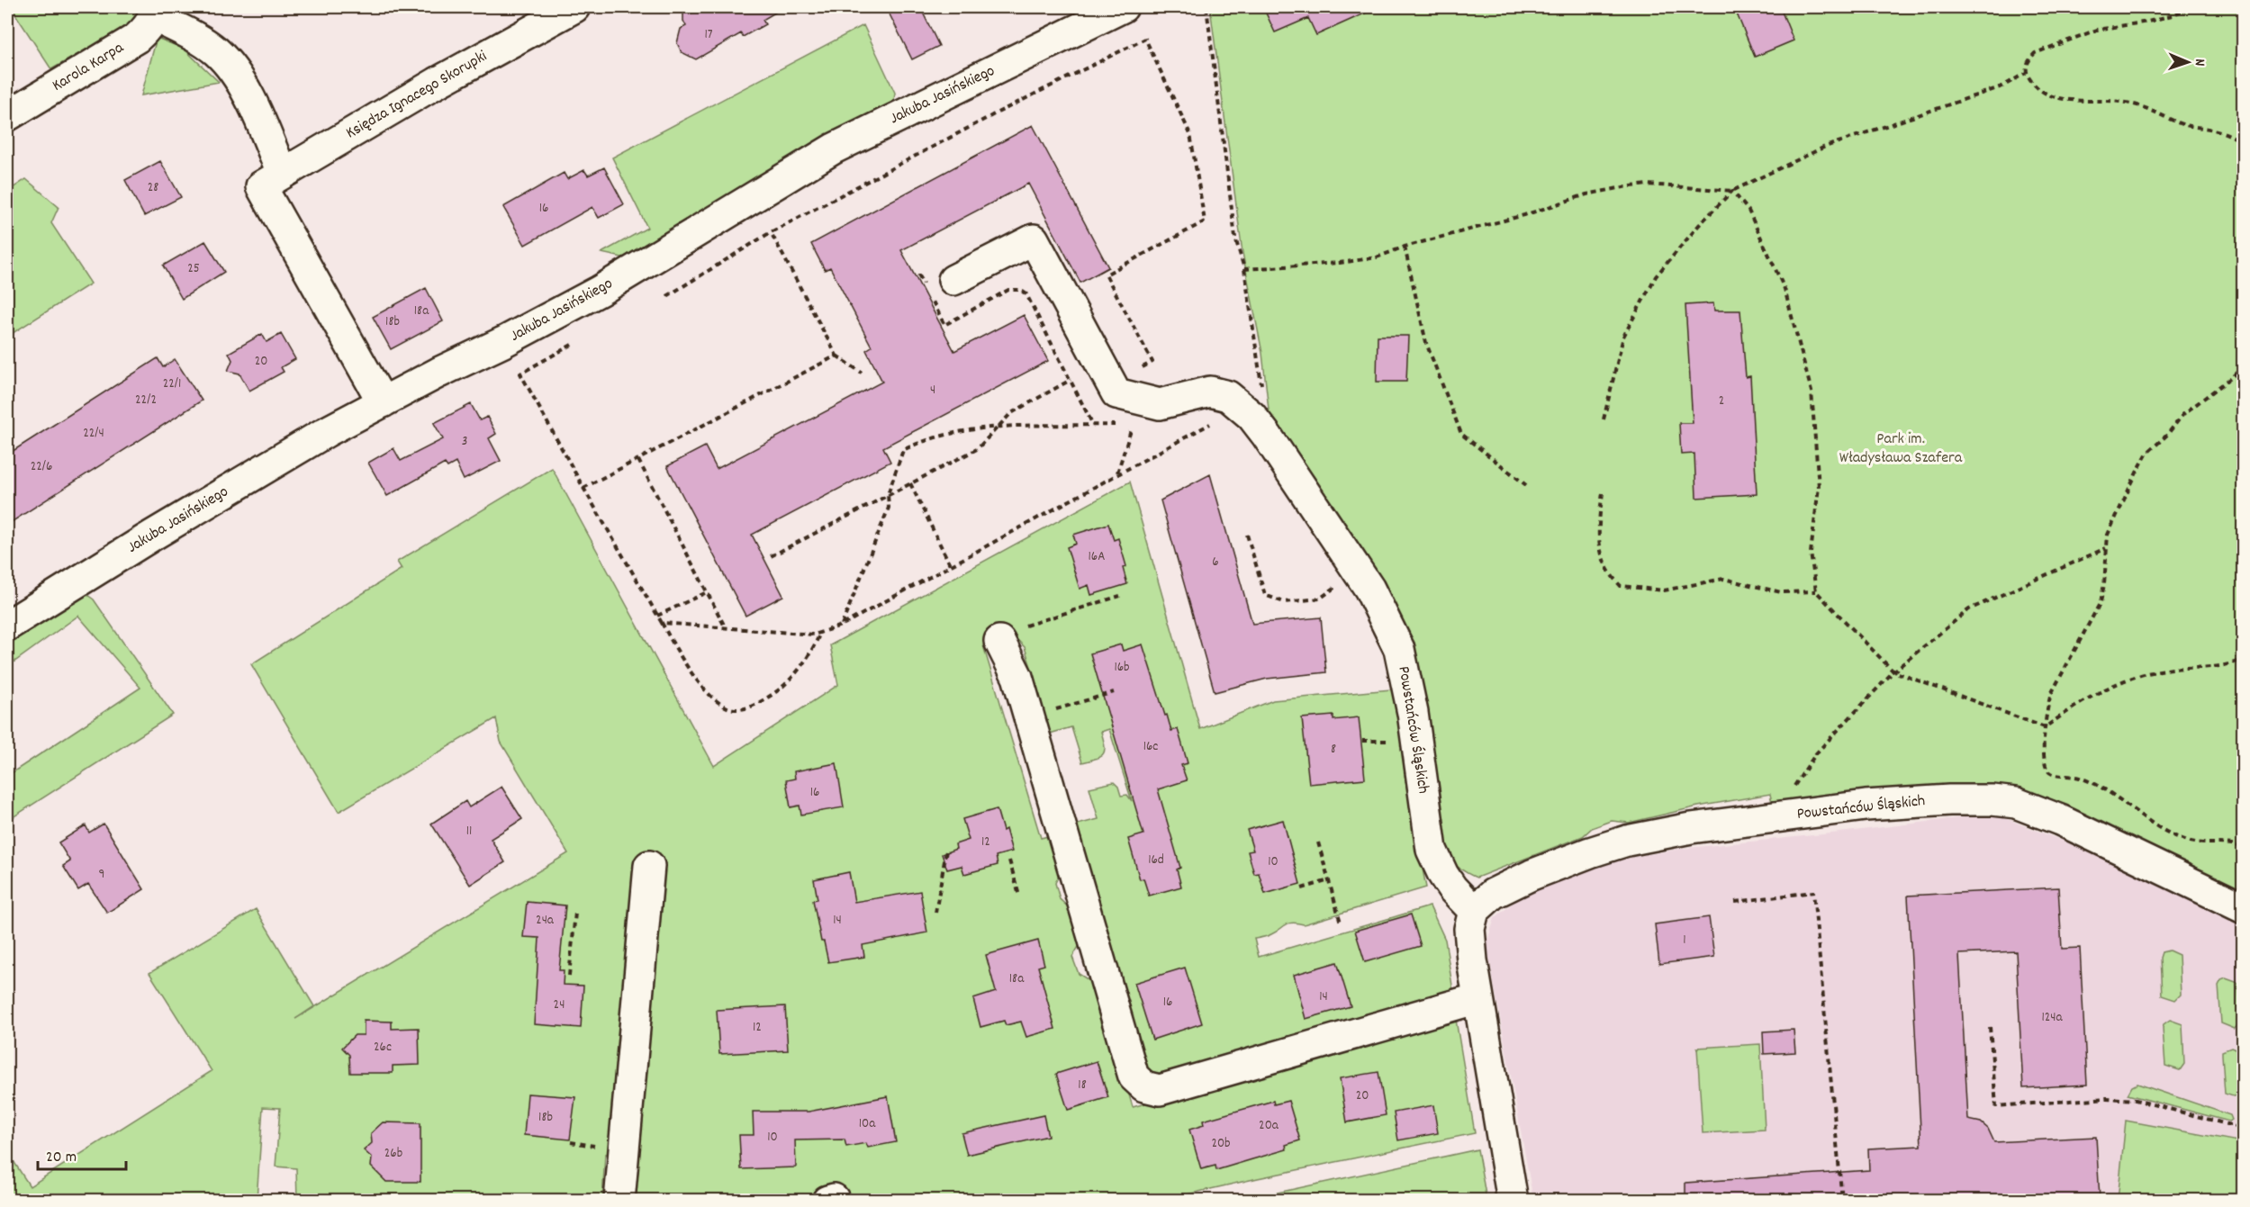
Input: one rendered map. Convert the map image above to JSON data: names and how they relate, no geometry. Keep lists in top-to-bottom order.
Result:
{
  "streets": {
    "street": [
      "Karola Karpa",
      "Księdza Ignacego Skorupki",
      "Jakuba Jasińskiego",
      "Powstańców Śląskich"
    ]
  },
  "parks": ["Park im. Władysława Szafera"],
  "house_numbers": [
    "17",
    "28",
    "16",
    "25",
    "18a",
    "18b",
    "20",
    "22/1",
    "4",
    "22/2",
    "2",
    "22/4",
    "3",
    "22/6",
    "16A",
    "6",
    "16b",
    "16c",
    "8",
    "16",
    "11",
    "12",
    "16d",
    "10",
    "9",
    "24a",
    "14",
    "1",
    "18a",
    "14",
    "16",
    "24",
    "124a",
    "12",
    "26c",
    "18",
    "20",
    "18b",
    "10a",
    "20a",
    "10",
    "20b",
    "26b"
  ],
  "scale_bar": "20 m",
  "north": "right"
}
